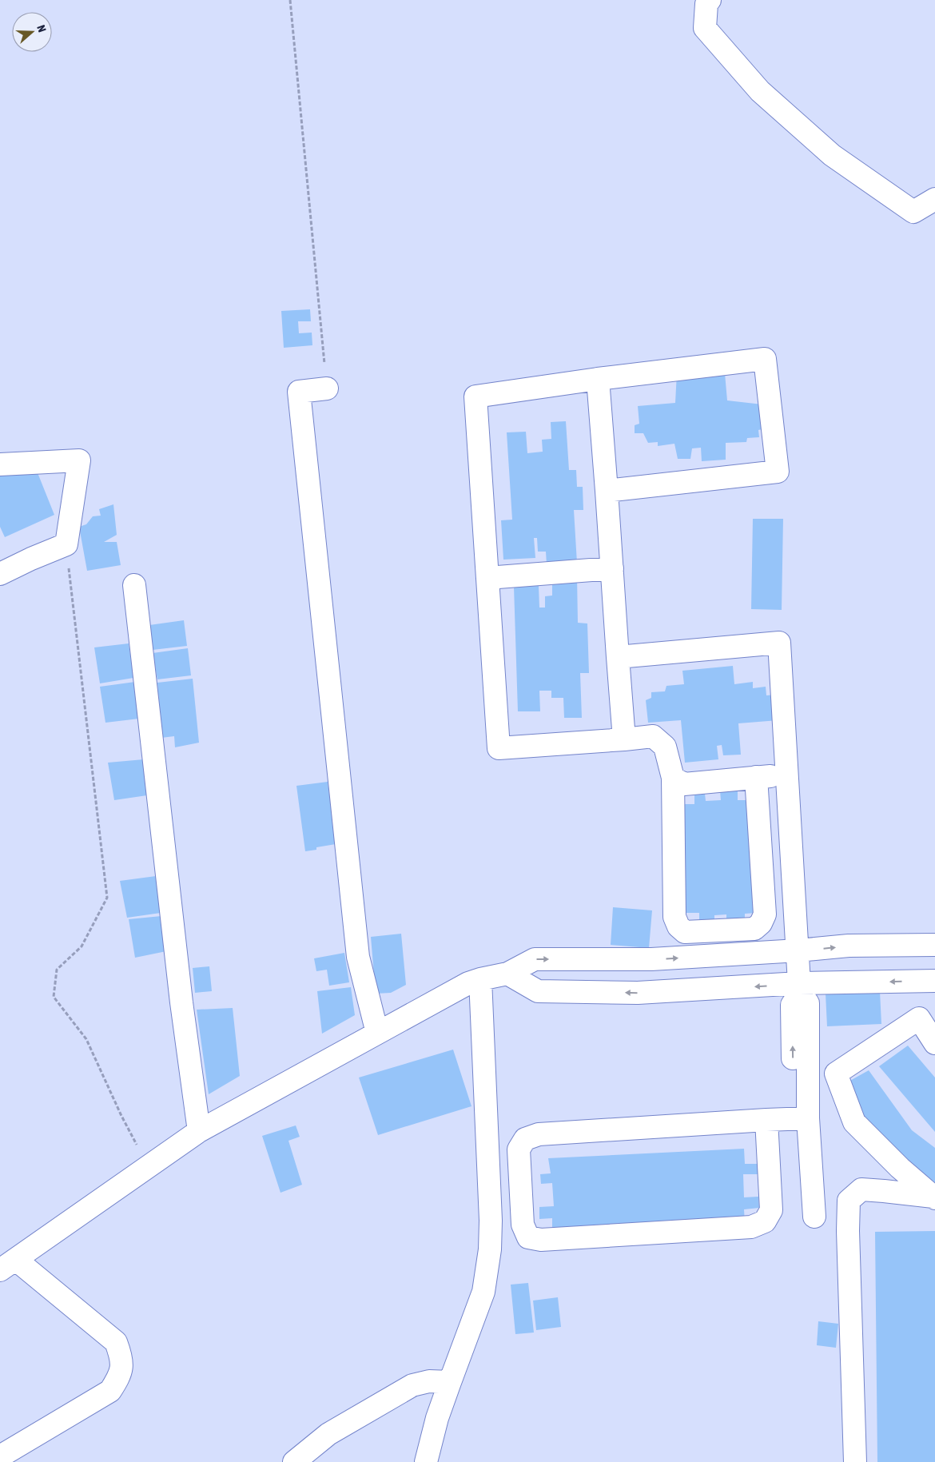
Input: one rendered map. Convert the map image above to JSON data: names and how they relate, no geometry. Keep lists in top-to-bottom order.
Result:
{
  "north": "right"
}
